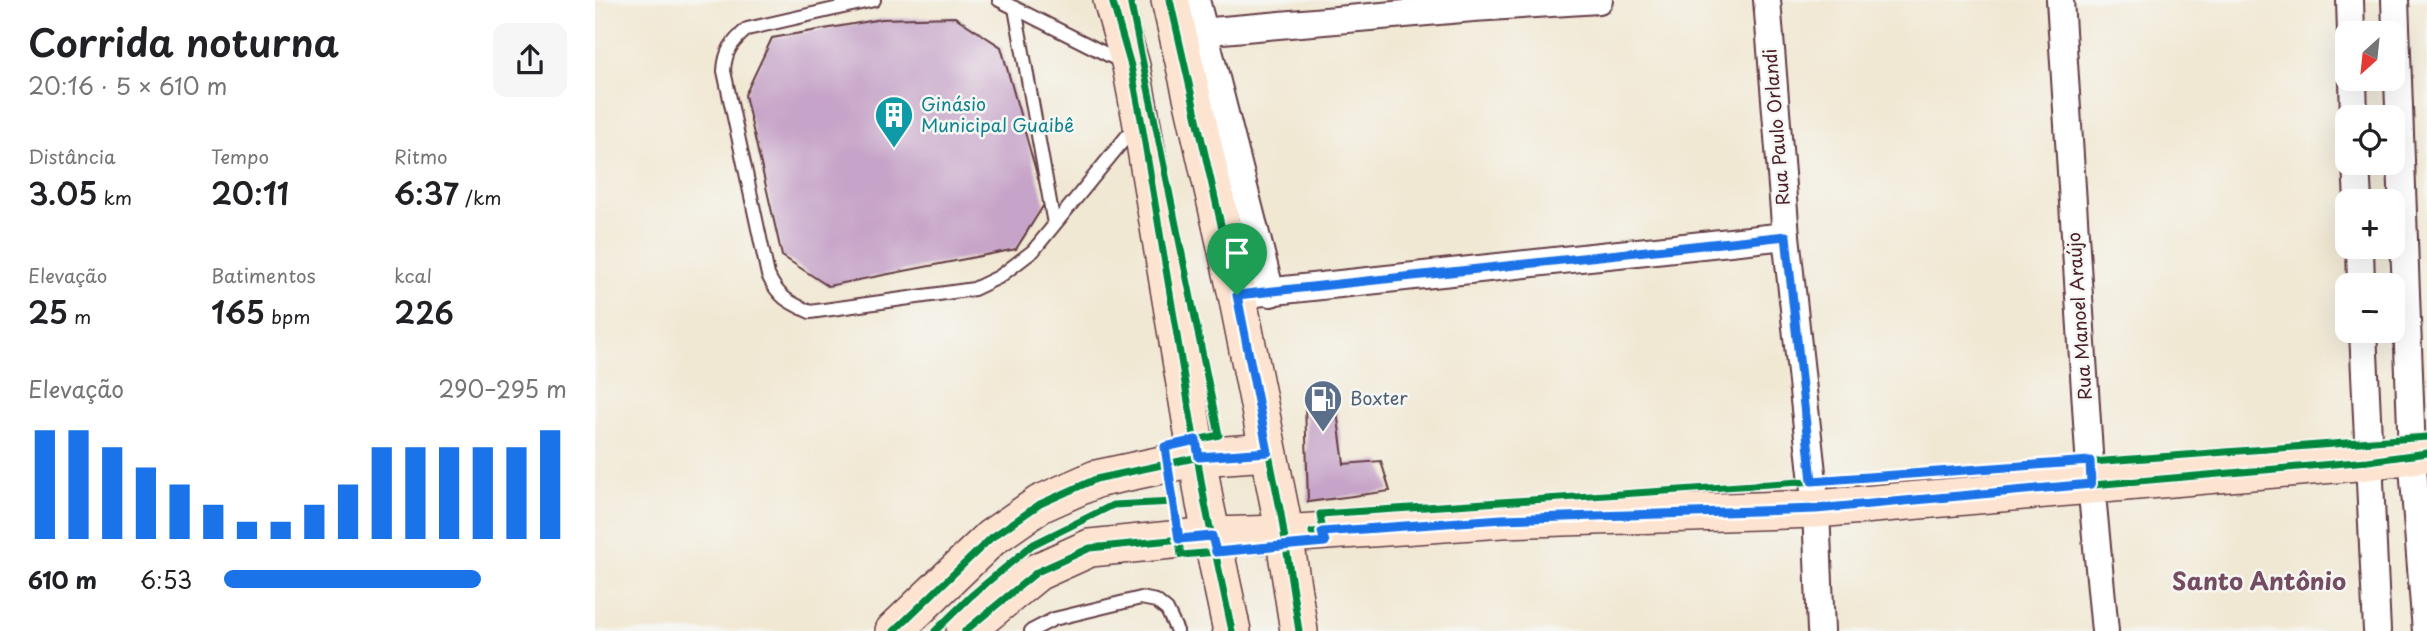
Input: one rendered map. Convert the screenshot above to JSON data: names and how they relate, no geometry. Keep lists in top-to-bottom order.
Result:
{
  "streets": {
    "street": ["Rua Paulo Orlandi", "Rua Manoel Araújo"]
  },
  "districts": ["Santo Antônio"],
  "places": {
    "building": ["Ginásio Municipal Guaibê"],
    "fuel station": ["Boxter"]
  },
  "north": "bottom left",
  "page": {
    "heading": ["Corrida noturna", "20:16 · 5 × 610 m"],
    "map_buttons": ["+", "−"],
    "stats": [
      ["Distância", "3.05 km"],
      ["Tempo", "20:11"],
      ["Ritmo", "6:37 /km"],
      ["Elevação", "25 m"],
      ["Batimentos", "165 bpm"],
      ["kcal", "226"]
    ],
    "chart": ["Elevação", "290–295 m"],
    "list": [
      {
        "name": "610 m",
        "note": "6:53"
      }
    ]
  }
}
